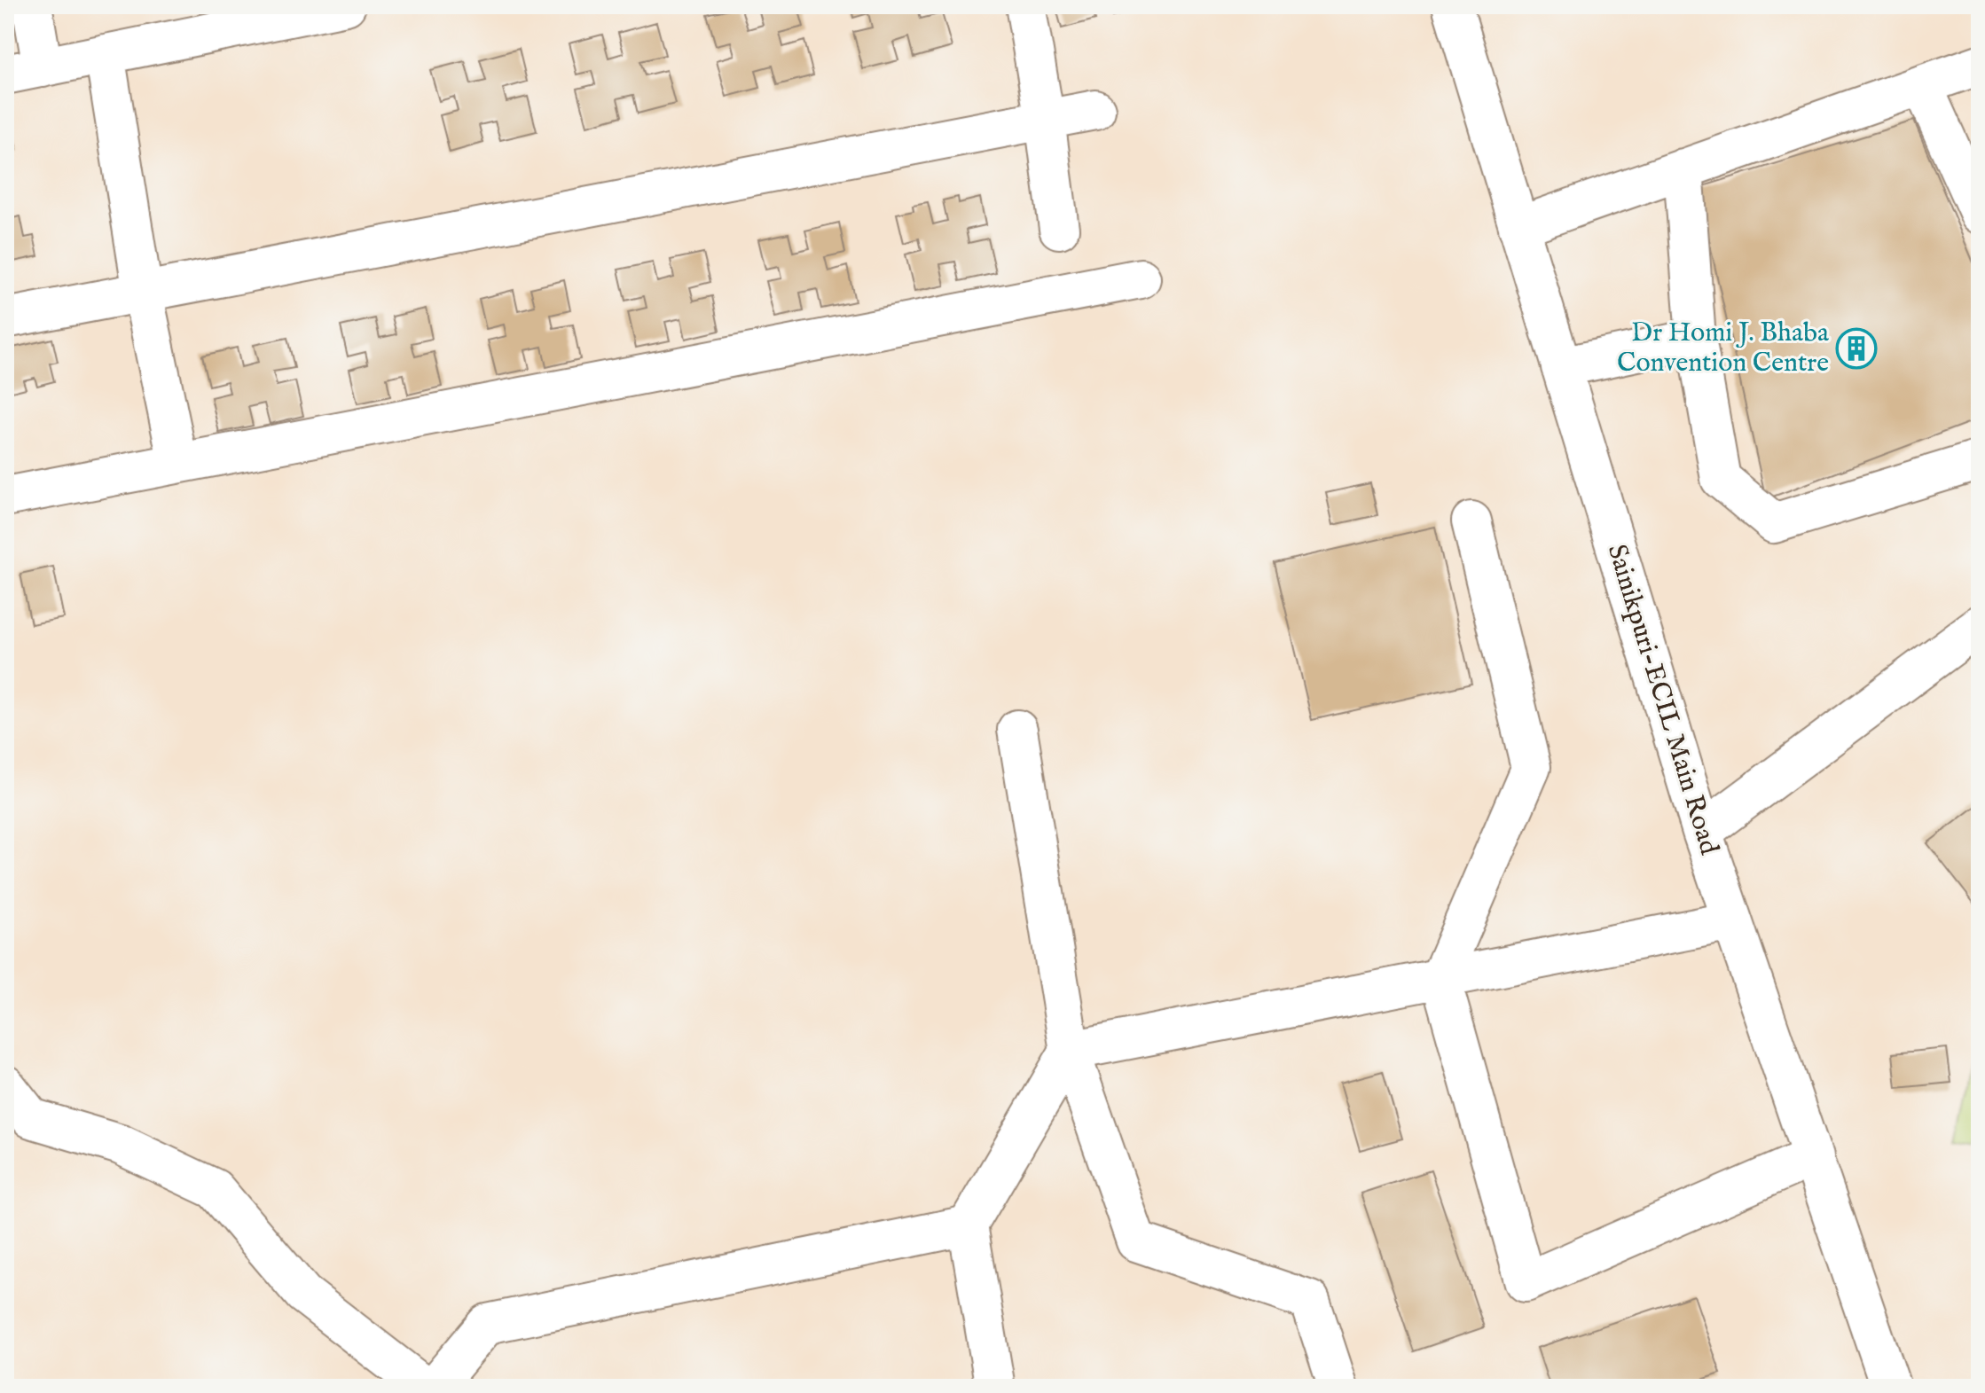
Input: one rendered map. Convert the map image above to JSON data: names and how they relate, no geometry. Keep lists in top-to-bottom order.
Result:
{
  "streets": {
    "street": ["Sainikpuri-ECIL Main Road"]
  },
  "places": {
    "building": ["Dr Homi J. Bhaba Convention Centre"]
  }
}
